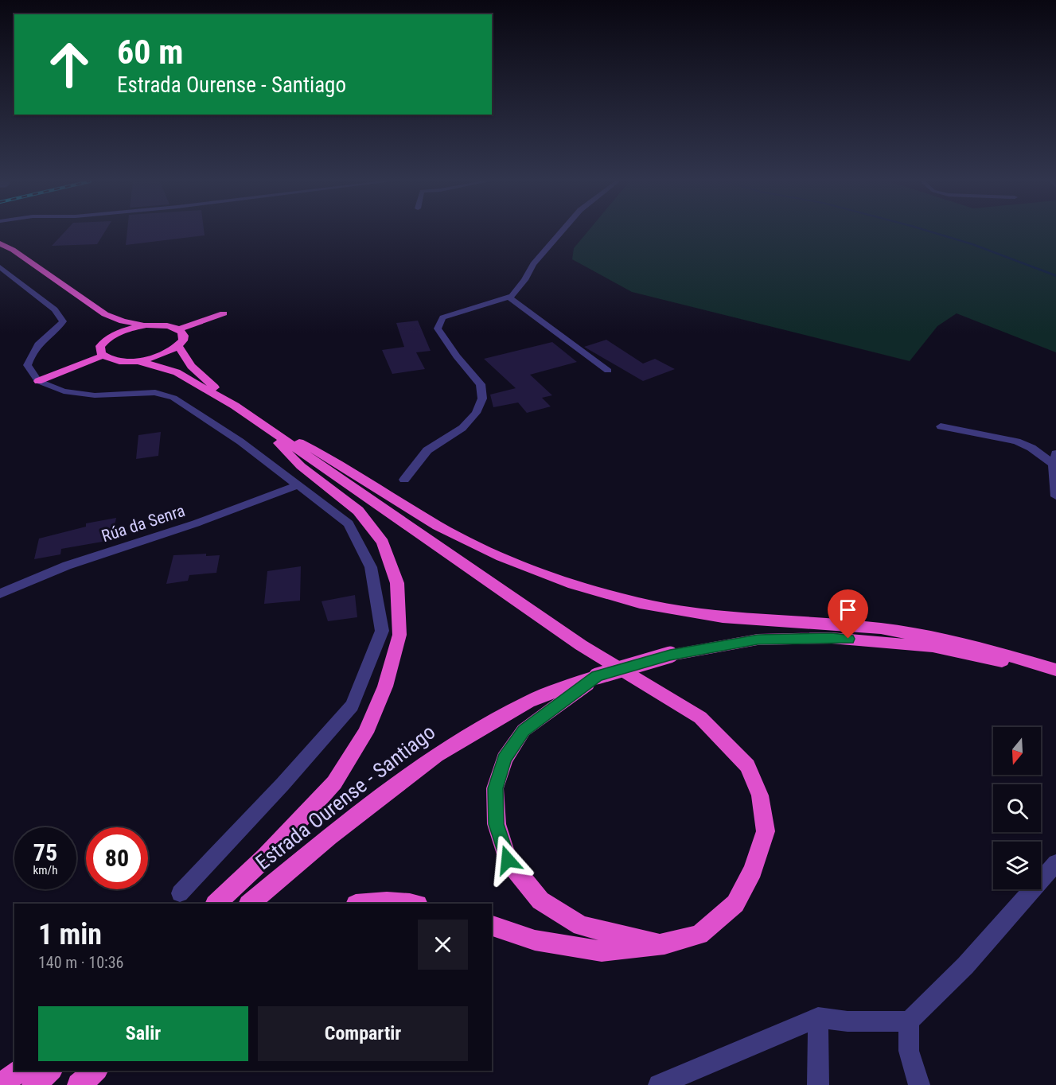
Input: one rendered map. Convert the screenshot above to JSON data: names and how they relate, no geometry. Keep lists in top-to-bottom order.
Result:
{
  "streets": {
    "highway": ["Estrada Ourense - Santiago"],
    "street": ["Rúa da Senra"]
  },
  "north": "bottom",
  "page": {
    "turn": ["60 m", "Estrada Ourense - Santiago"],
    "speed": "75 km/h",
    "limit": "80",
    "heading": ["1 min", "140 m · 10:36"],
    "buttons": ["Salir", "Compartir"]
  }
}
